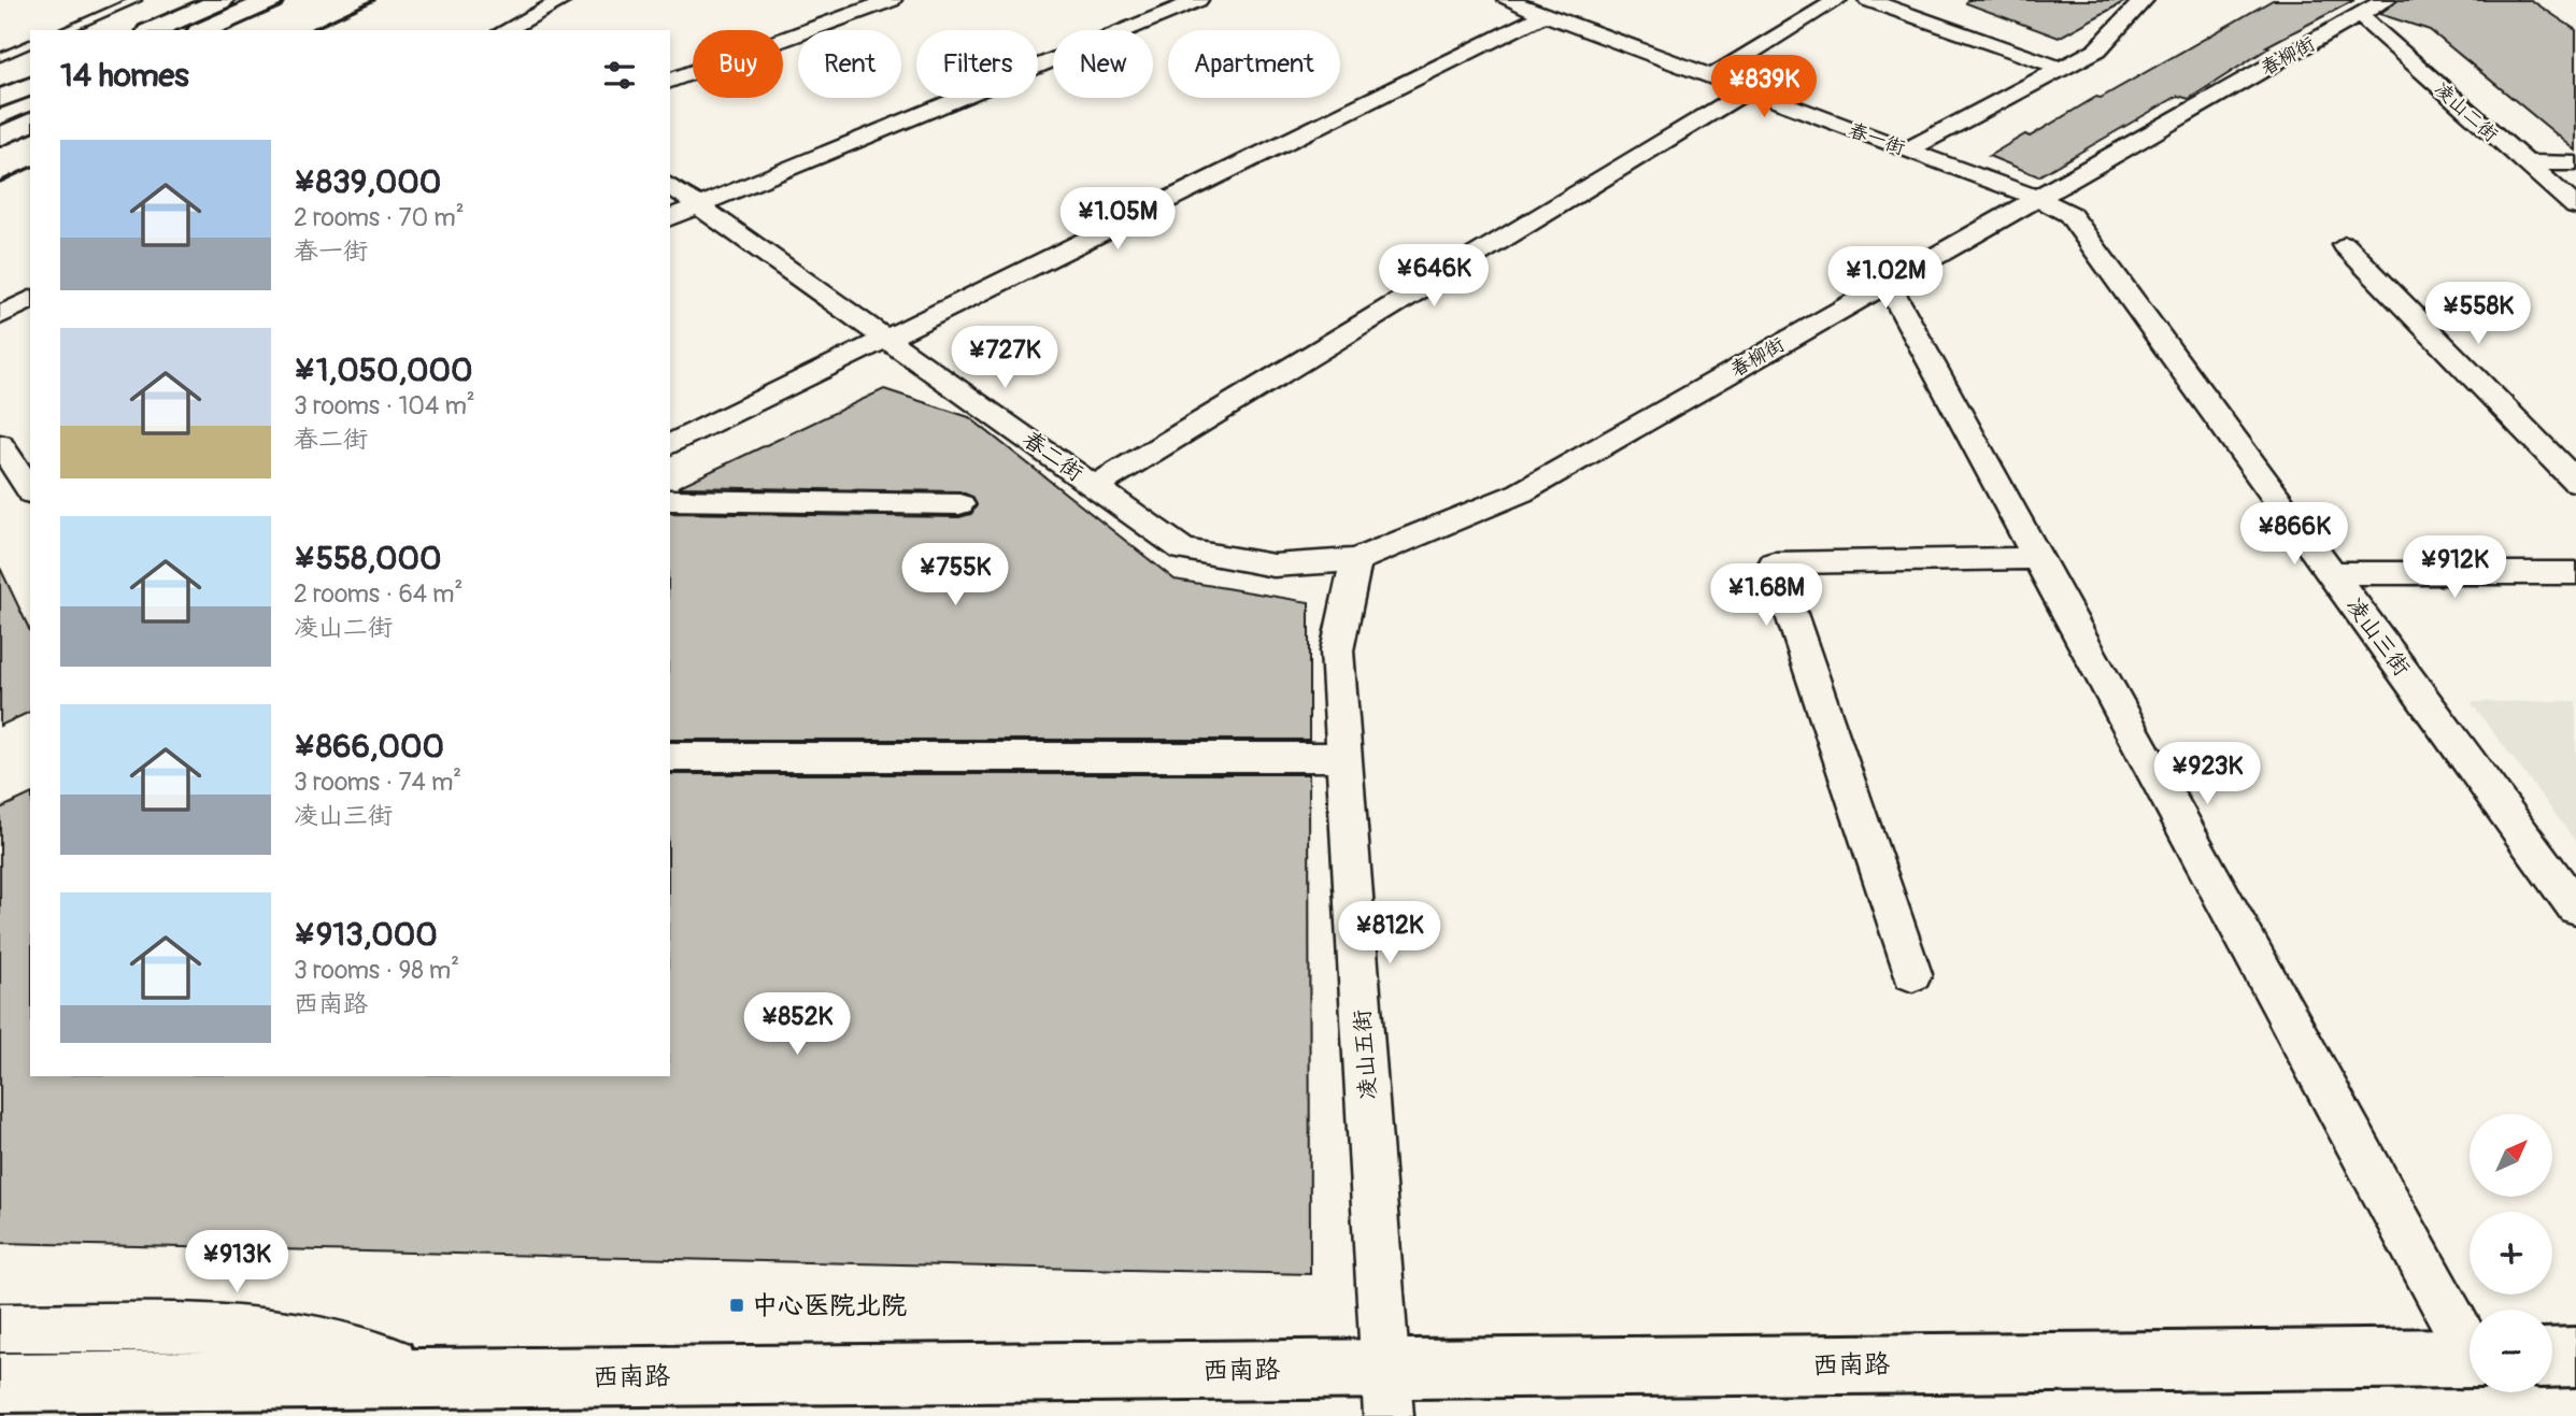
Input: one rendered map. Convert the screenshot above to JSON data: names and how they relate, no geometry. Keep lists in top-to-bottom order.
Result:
{
  "streets": {
    "main road": ["西南路"],
    "street": [
      "春柳街",
      "凌山二街",
      "春一街",
      "春二街",
      "凌山三街",
      "凌山五街"
    ]
  },
  "crossings": [
    ["春柳街", "凌山二街"],
    ["春柳街", "春一街"],
    ["春柳街", "春二街"],
    ["春柳街", "凌山三街"],
    ["春柳街", "凌山五街"],
    ["春一街", "凌山三街"],
    ["春二街", "凌山五街"],
    ["凌山五街", "西南路"]
  ],
  "places": {
    "transit": ["中心医院北院"]
  },
  "north": "top right",
  "page": {
    "chip": [
      "Buy",
      "Rent",
      "Filters",
      "New",
      "Apartment"
    ],
    "heading": "14 homes",
    "price": [
      "¥839K",
      "¥1.05M",
      "¥646K",
      "¥1.02M",
      "¥558K",
      "¥727K",
      "¥866K",
      "¥912K",
      "¥755K",
      "¥1.68M",
      "¥923K",
      "¥812K",
      "¥852K",
      "¥913K"
    ],
    "list": [
      {
        "name": "¥839,000",
        "note": "2 rooms · 70 m² · 春一街"
      },
      {
        "name": "¥1,050,000",
        "note": "3 rooms · 104 m² · 春二街"
      },
      {
        "name": "¥558,000",
        "note": "2 rooms · 64 m² · 凌山二街"
      },
      {
        "name": "¥866,000",
        "note": "3 rooms · 74 m² · 凌山三街"
      },
      {
        "name": "¥913,000",
        "note": "3 rooms · 98 m² · 西南路"
      }
    ],
    "map_buttons": ["+", "−"]
  }
}
